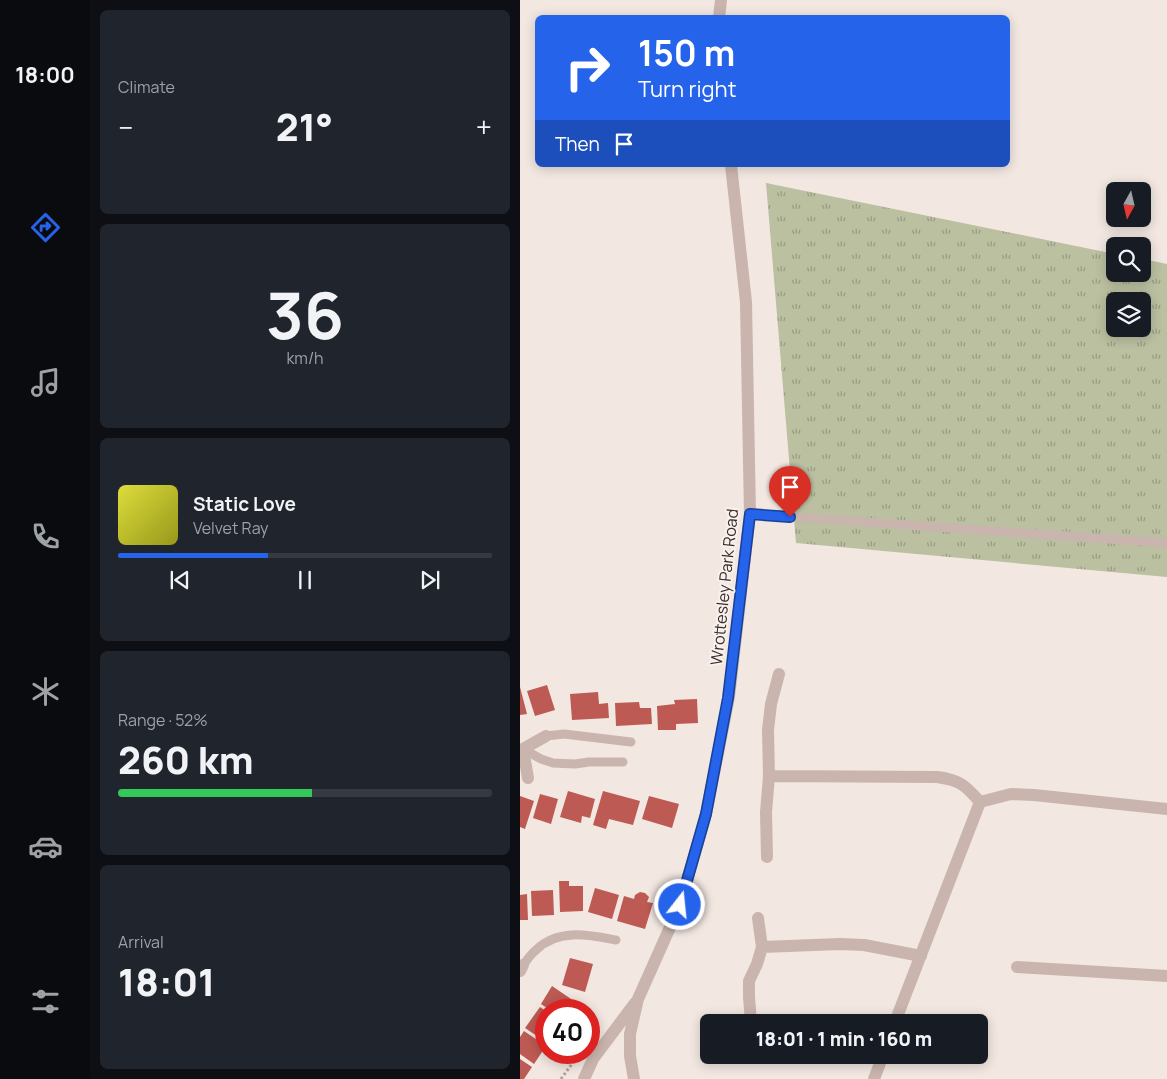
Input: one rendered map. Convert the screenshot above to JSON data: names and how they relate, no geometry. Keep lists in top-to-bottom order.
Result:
{
  "streets": {
    "street": ["Wrottesley Park Road"]
  },
  "north": "bottom",
  "page": {
    "tabs": "18:00",
    "tile": [
      "Climate",
      ["36", "km/h"],
      ["Range · 52%", "260 km"],
      ["Arrival", "18:01"]
    ],
    "turn": ["150 m", "Turn right"],
    "heat": ["−", "21°", "+"],
    "then": "Then",
    "song": ["Static Love", "Velvet Ray"],
    "limit": "40",
    "trip": "18:01 · 1 min · 160 m"
  }
}
